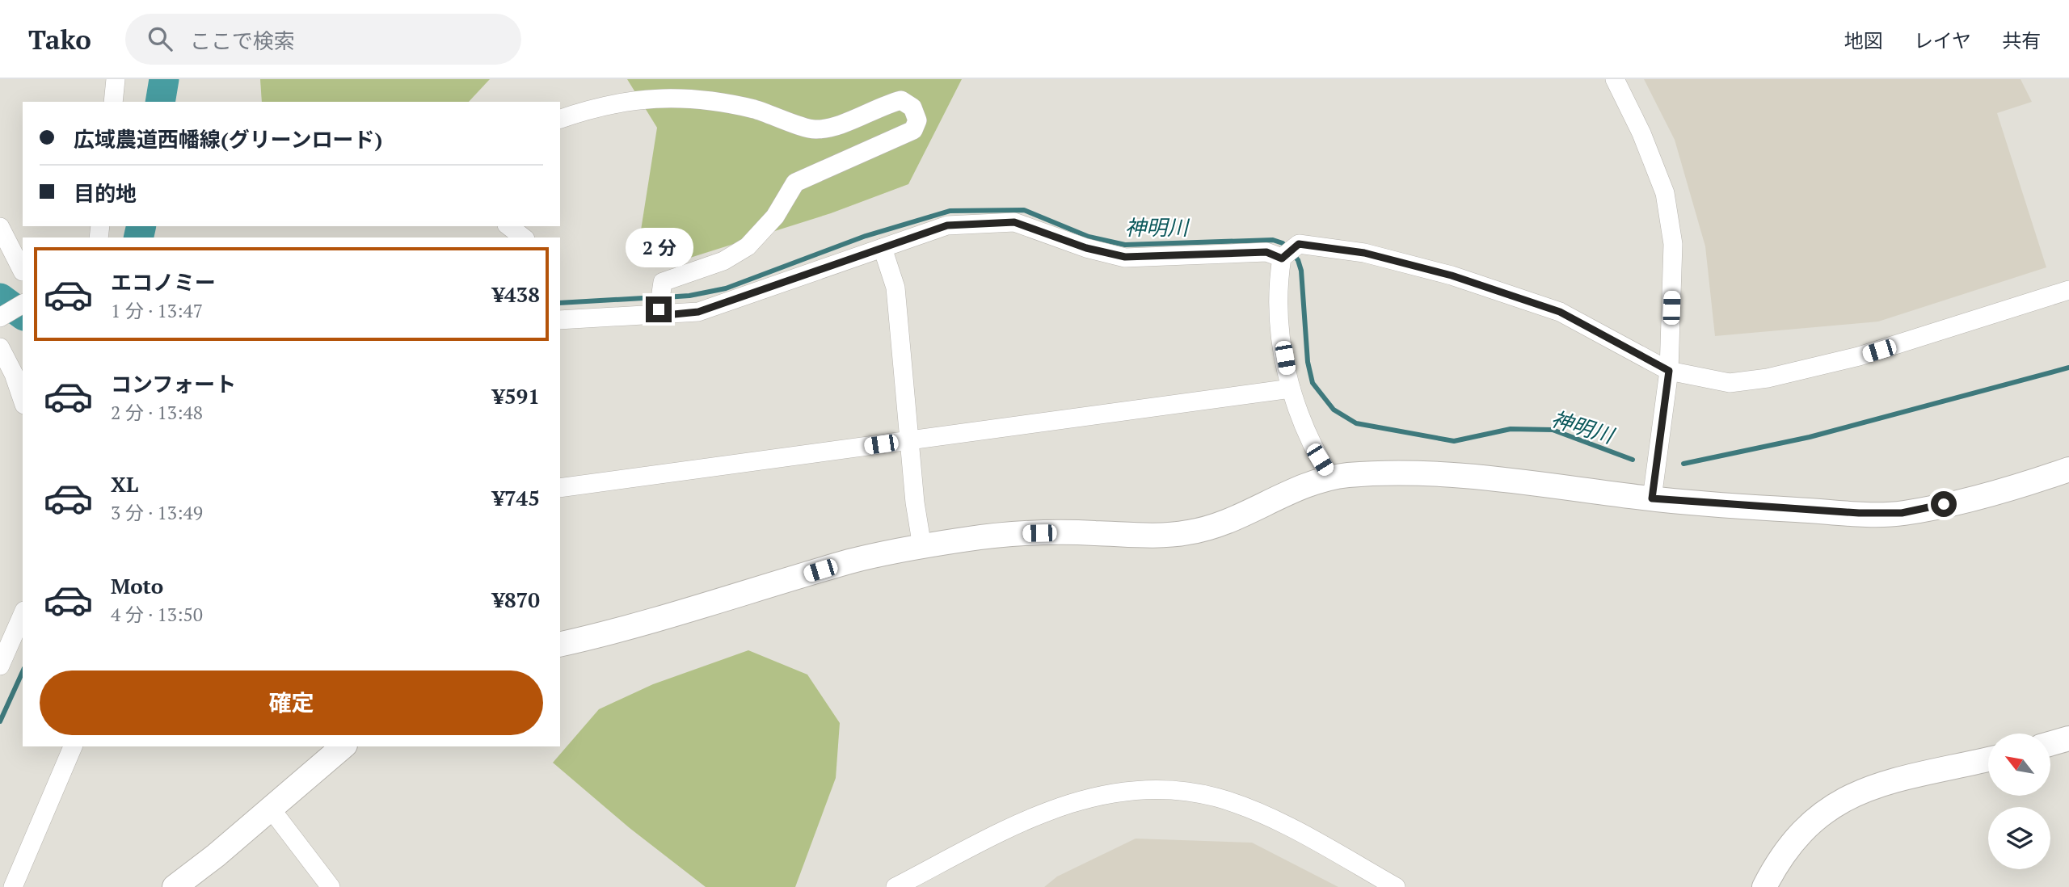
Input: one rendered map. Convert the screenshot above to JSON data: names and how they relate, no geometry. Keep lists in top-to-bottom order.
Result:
{
  "water": ["神明川"],
  "north": "top left",
  "page": {
    "header": "Tako",
    "search": "ここで検索",
    "nav": ["地図", "レイヤ", "共有"],
    "banner": ["広域農道西幡線(グリーンロード)", "目的地"],
    "bubble": "2 分",
    "list": [
      {
        "name": "エコノミー",
        "note": "1 分 · 13:47",
        "value": "¥438"
      },
      {
        "name": "コンフォート",
        "note": "2 分 · 13:48",
        "value": "¥591"
      },
      {
        "name": "XL",
        "note": "3 分 · 13:49",
        "value": "¥745"
      },
      {
        "name": "Moto",
        "note": "4 分 · 13:50",
        "value": "¥870"
      }
    ],
    "buttons": "確定"
  }
}
